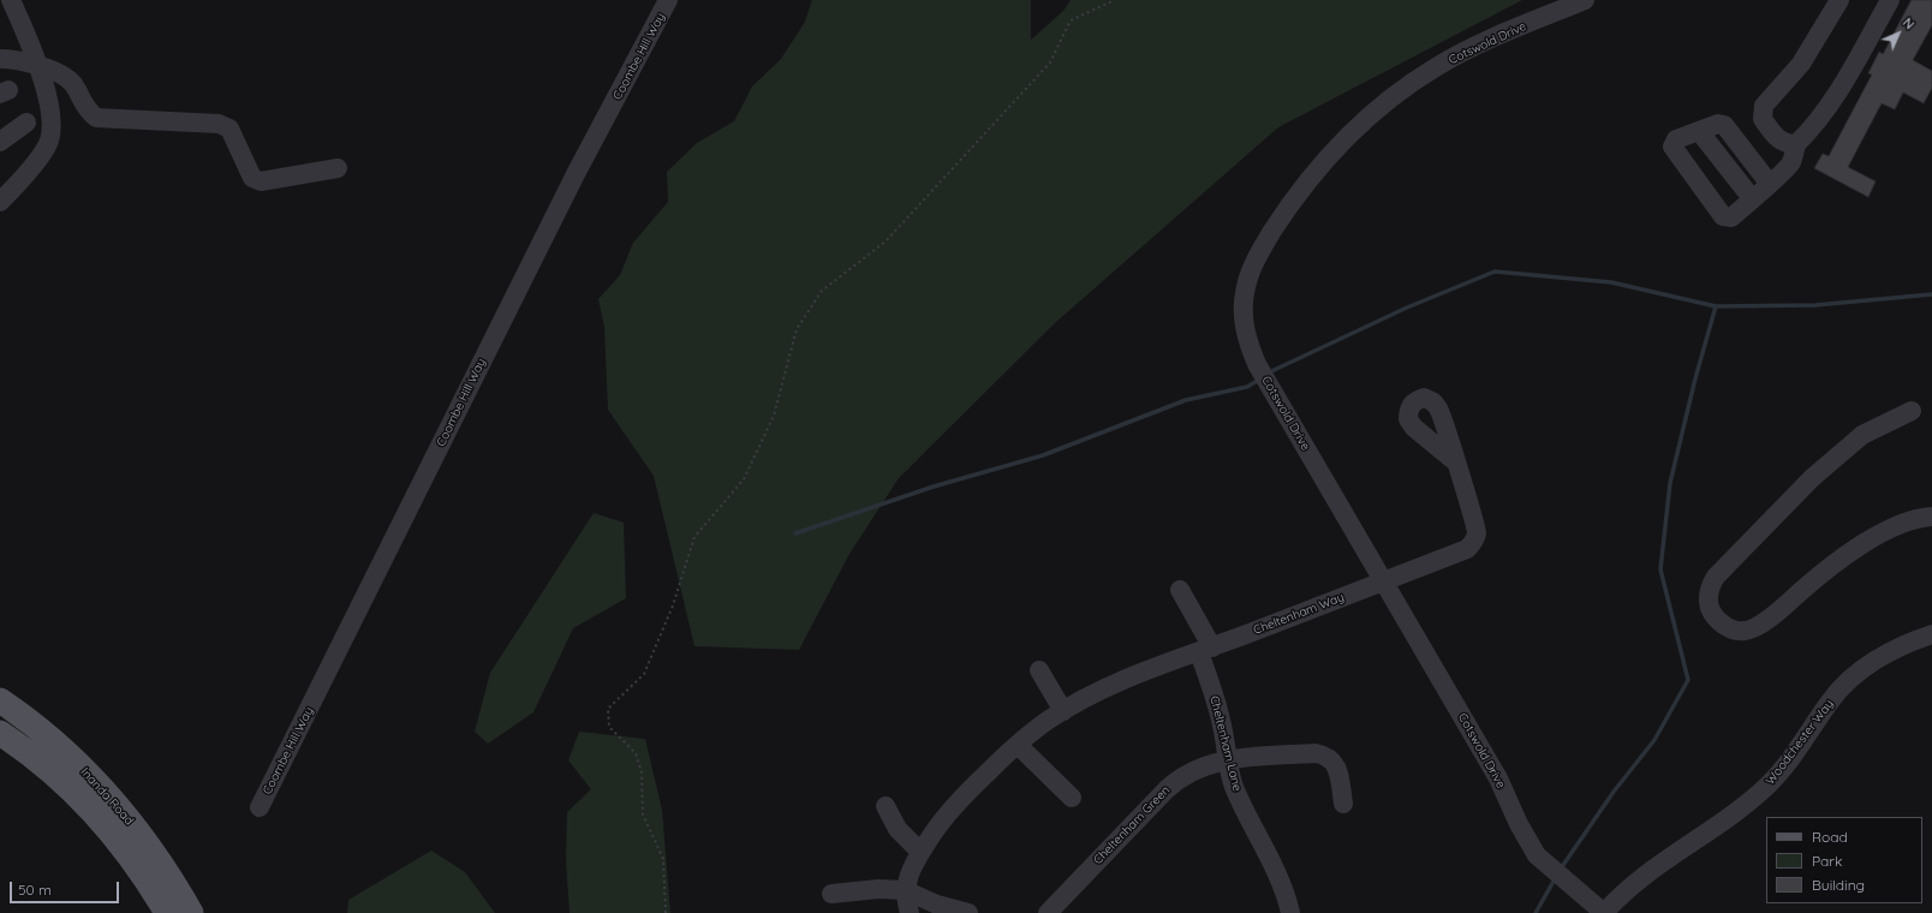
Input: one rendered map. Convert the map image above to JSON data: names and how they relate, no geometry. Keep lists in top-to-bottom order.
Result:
{
  "streets": {
    "main road": ["Inanda Road"],
    "street": [
      "Cotswold Drive",
      "Coombe Hill Way",
      "Cheltenham Way",
      "Woodchester Way",
      "Cheltenham Lane",
      "Cheltenham Green"
    ]
  },
  "crossings": [
    ["Cotswold Drive", "Cheltenham Way"],
    ["Cotswold Drive", "Woodchester Way"],
    ["Cheltenham Way", "Cheltenham Lane"],
    ["Cheltenham Lane", "Cheltenham Green"]
  ],
  "legend": ["Road", "Park", "Building"],
  "scale_bar": "50 m",
  "north": "top right"
}
